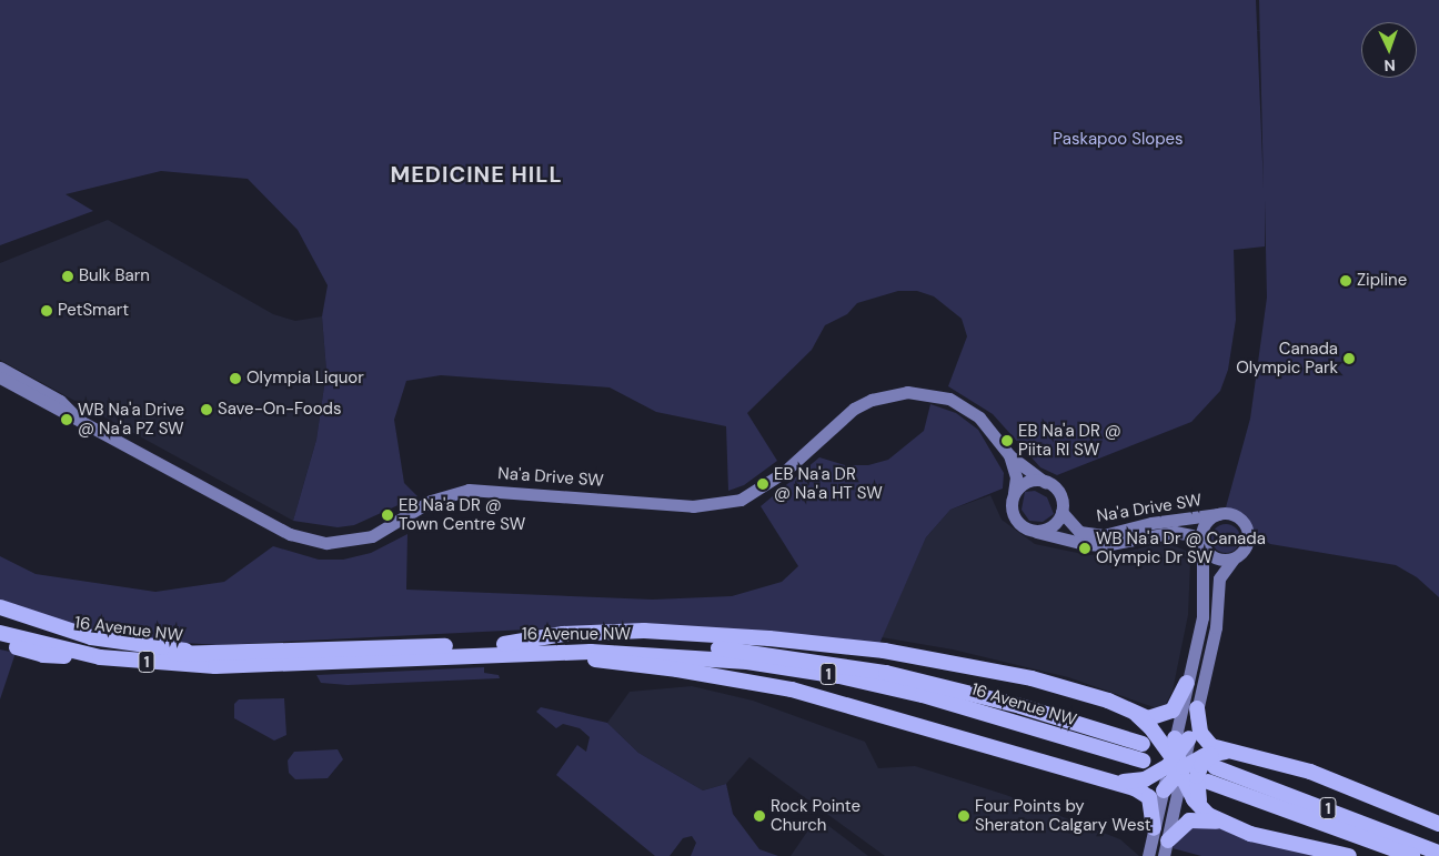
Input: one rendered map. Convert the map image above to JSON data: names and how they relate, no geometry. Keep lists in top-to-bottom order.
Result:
{
  "streets": {
    "highway": ["16 Avenue NW", "1"],
    "street": ["Na'a Drive SW"]
  },
  "districts": ["MEDICINE HILL"],
  "parks": ["Paskapoo Slopes"],
  "places": [
    "Bulk Barn",
    "Zipline",
    "PetSmart",
    "Canada Olympic Park",
    "Olympia Liquor",
    "Save-On-Foods",
    "WB Na'a Drive @ Na'a PZ SW",
    "EB Na'a DR @ Piita RI SW",
    "EB Na'a DR @ Na'a HT SW",
    "EB Na'a DR @ Town Centre SW",
    "WB Na'a Dr @ Canada Olympic Dr SW",
    "Rock Pointe Church",
    "Four Points by Sheraton Calgary West"
  ],
  "north": "bottom"
}
